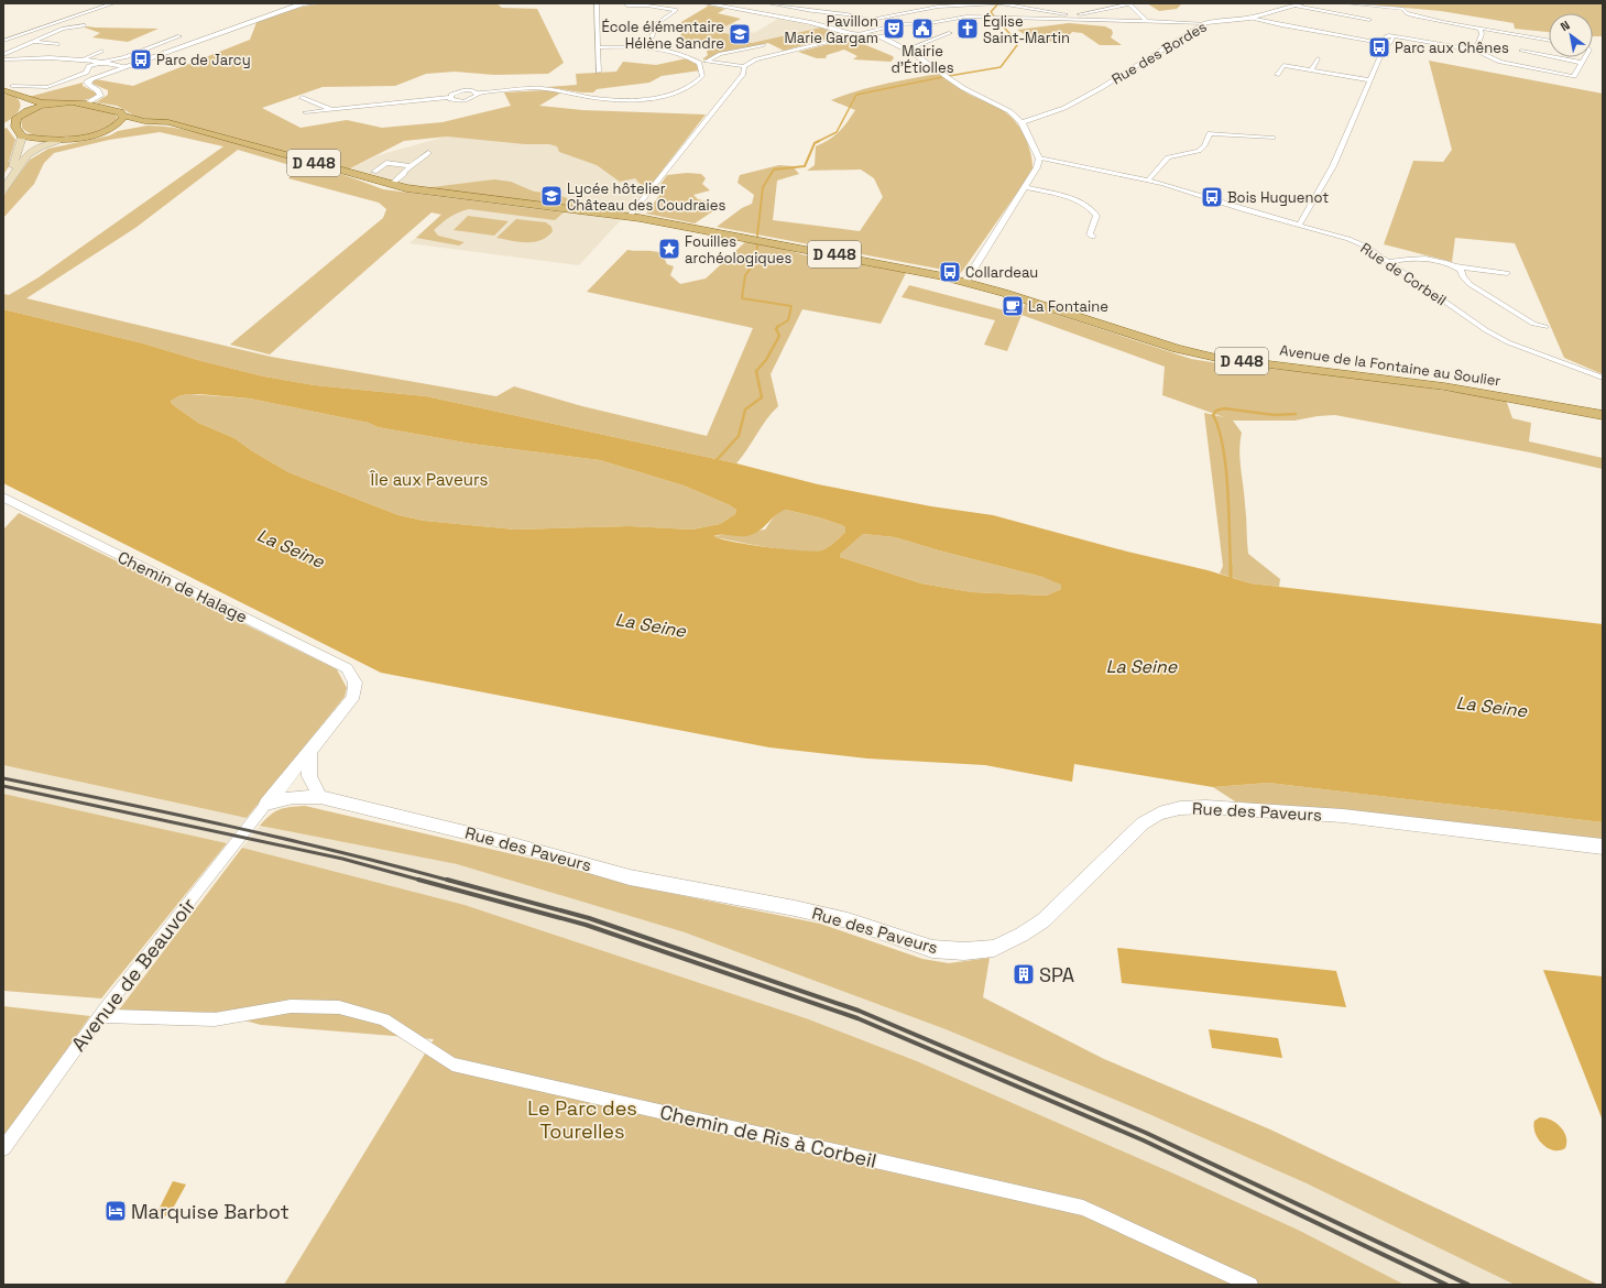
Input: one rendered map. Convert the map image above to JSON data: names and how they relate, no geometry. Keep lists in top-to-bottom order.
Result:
{
  "streets": {
    "main road": ["D 448", "Avenue de la Fontaine au Soulier"],
    "street": [
      "Rue des Bordes",
      "Rue de Corbeil",
      "Chemin de Halage",
      "Rue des Paveurs",
      "Avenue de Beauvoir",
      "Chemin de Ris à Corbeil"
    ]
  },
  "crossings": [
    ["Rue des Paveurs", "Avenue de Beauvoir"],
    ["Avenue de Beauvoir", "Chemin de Ris à Corbeil"]
  ],
  "water": ["La Seine"],
  "parks": ["Île aux Paveurs", "Le Parc des Tourelles"],
  "places": {
    "theatre": ["Pavillon Marie Gargam"],
    "public building": ["Mairie d'Étiolles"],
    "church": ["Église Saint-Martin"],
    "school or university": ["École élémentaire Hélène Sandre", "Lycée hôtelier Château des Coudraies"],
    "bus stop": [
      "Parc aux Chênes",
      "Parc de Jarcy",
      "Bois Huguenot",
      "Collardeau"
    ],
    "place": ["Fouilles archéologiques"],
    "cafe": ["La Fontaine"],
    "building": ["SPA"],
    "hotel": ["Marquise Barbot"]
  },
  "north": "top left"
}
